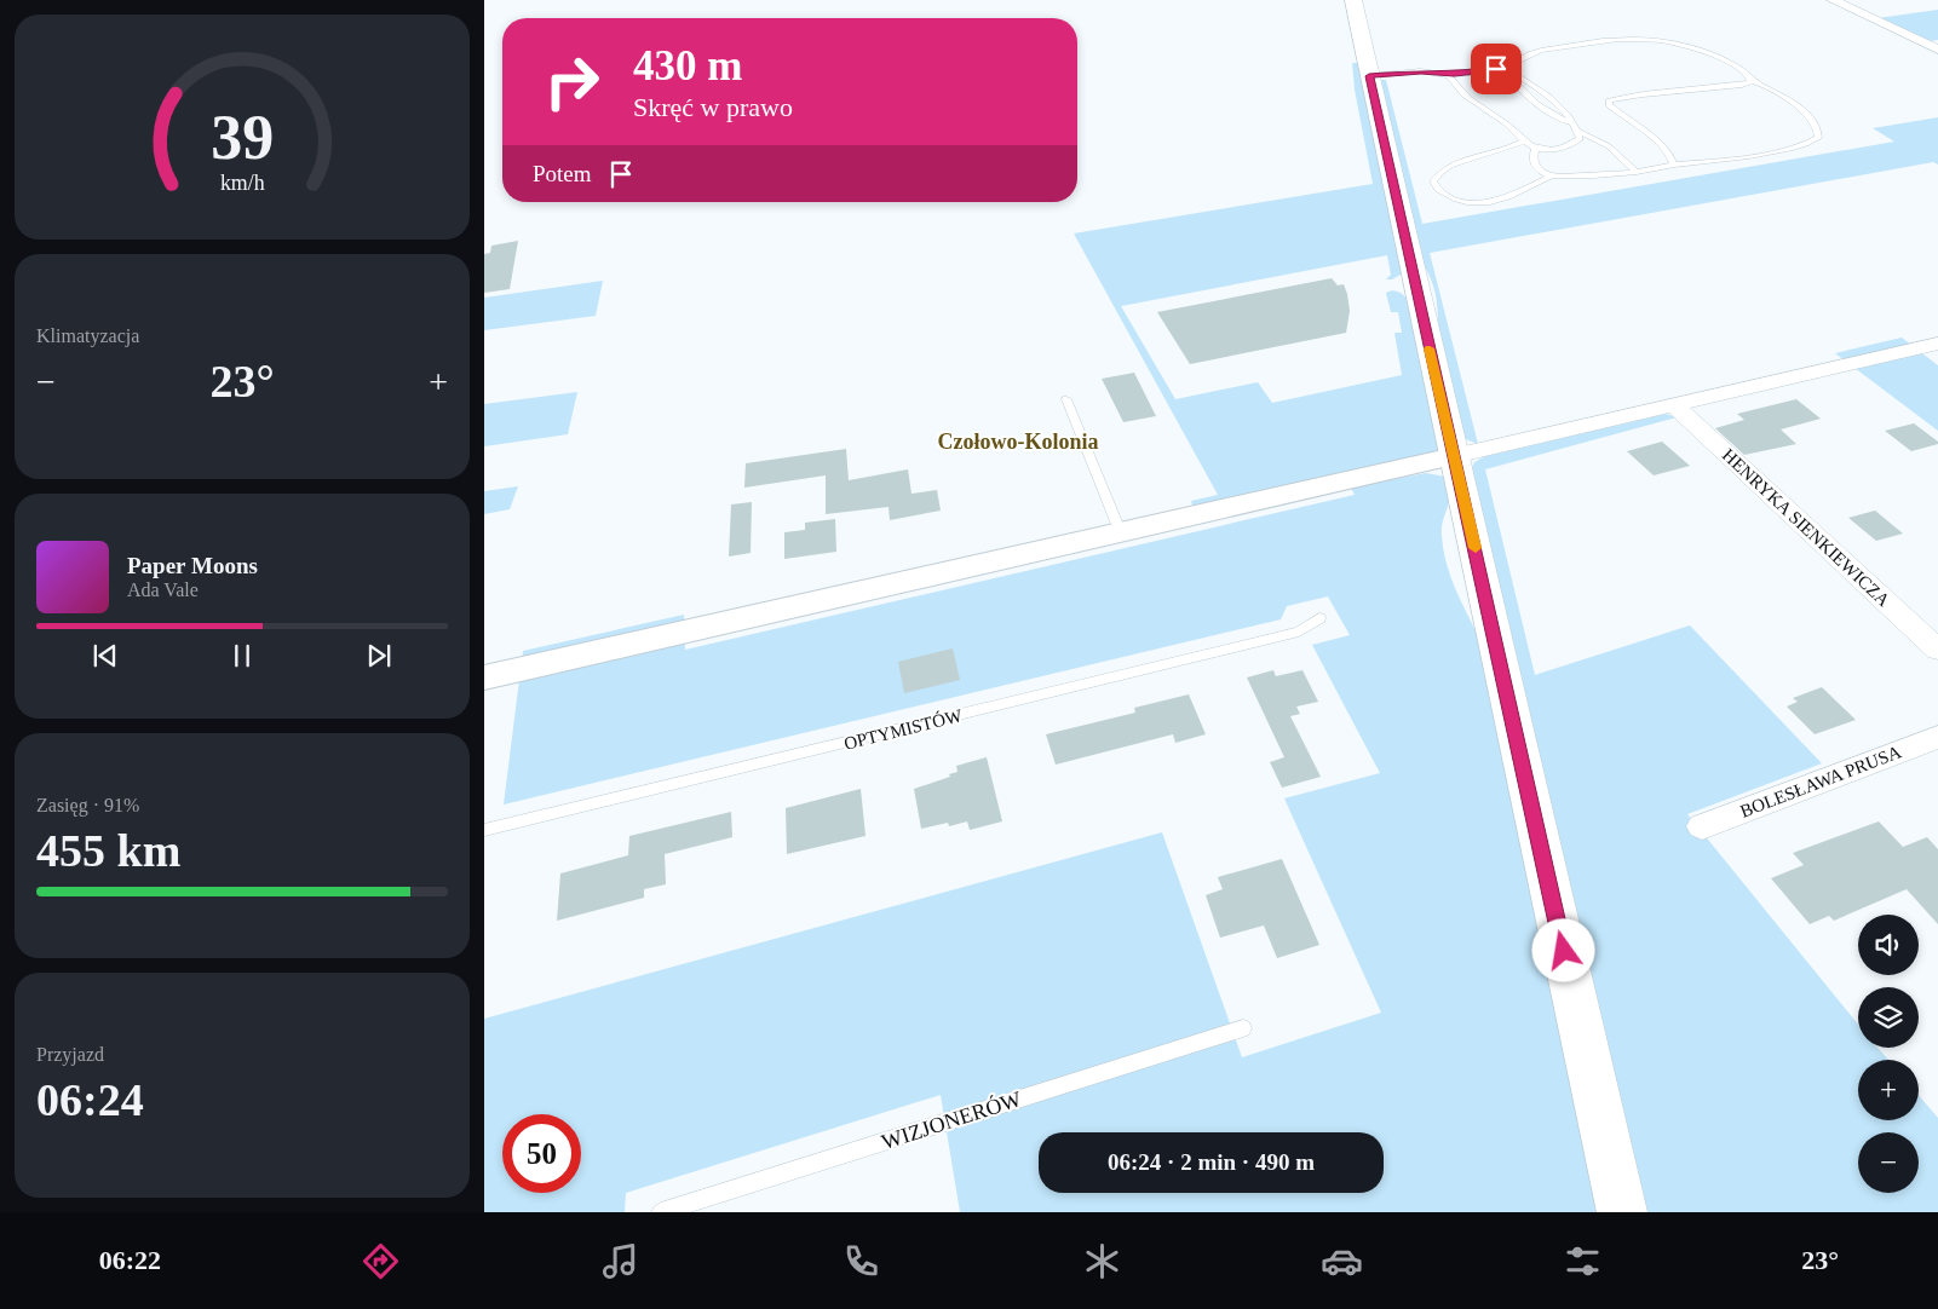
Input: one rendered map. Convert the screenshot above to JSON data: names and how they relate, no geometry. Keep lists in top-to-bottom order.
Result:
{
  "streets": {
    "street": ["HENRYKA SIENKIEWICZA", "BOLESŁAWA PRUSA"],
    "lane": ["OPTYMISTÓW", "WIZJONERÓW"]
  },
  "districts": ["Czołowo-Kolonia"],
  "page": {
    "turn": ["430 m", "Skręć w prawo"],
    "then": "Potem",
    "tile": [
      "Klimatyzacja",
      ["Zasięg · 91%", "455 km"],
      ["Przyjazd", "06:24"]
    ],
    "heat": ["−", "23°", "+"],
    "song": ["Paper Moons", "Ada Vale"],
    "map_buttons": ["+", "−"],
    "limit": "50",
    "trip": "06:24 · 2 min · 490 m",
    "tabs": ["06:22", "23°"],
    "gauge": ["39", "km/h"]
  }
}
